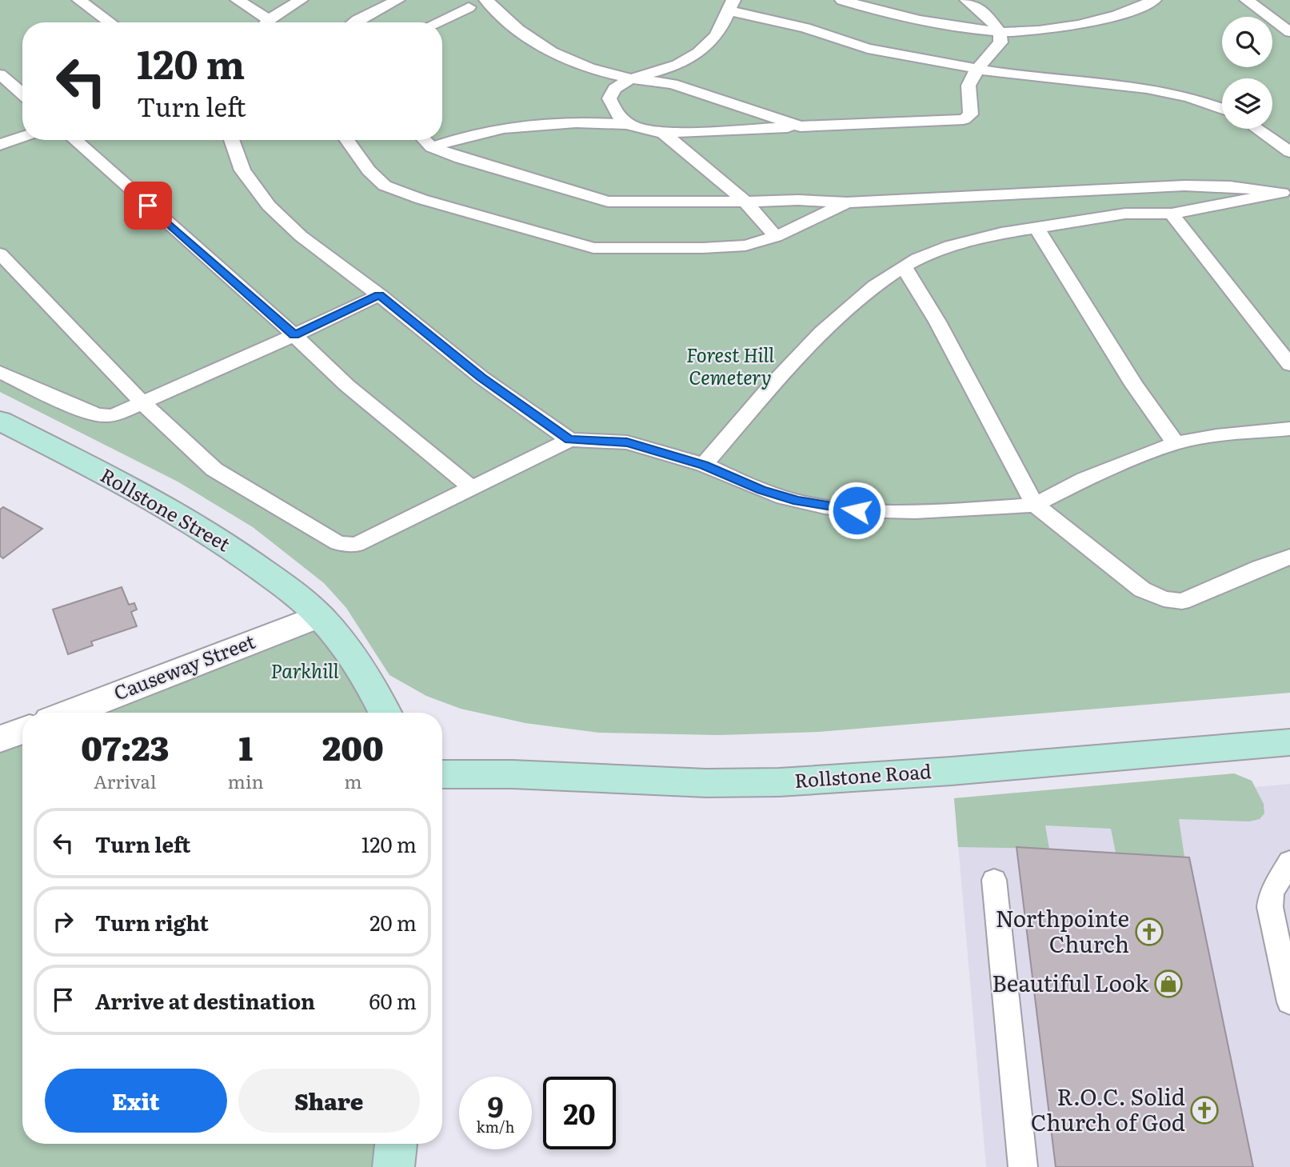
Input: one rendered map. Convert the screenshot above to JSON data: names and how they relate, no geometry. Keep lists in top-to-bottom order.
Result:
{
  "streets": {
    "main road": ["Rollstone Street", "Rollstone Road"],
    "street": ["Causeway Street"]
  },
  "crossings": [
    ["Rollstone Street", "Causeway Street"]
  ],
  "parks": ["Forest Hill Cemetery", "Parkhill"],
  "places": {
    "church": ["Northpointe Church", "R.O.C. Solid Church of God"],
    "shop": ["Beautiful Look"]
  },
  "page": {
    "turn": ["120 m", "Turn left"],
    "eta": [
      "07:23",
      "Arrival",
      "1",
      "min",
      "200",
      "m"
    ],
    "list": [
      {
        "name": "Turn left",
        "value": "120 m"
      },
      {
        "name": "Turn right",
        "value": "20 m"
      },
      {
        "name": "Arrive at destination",
        "value": "60 m"
      }
    ],
    "buttons": ["Exit", "Share"],
    "speed": "9 km/h",
    "limit": "20"
  }
}
